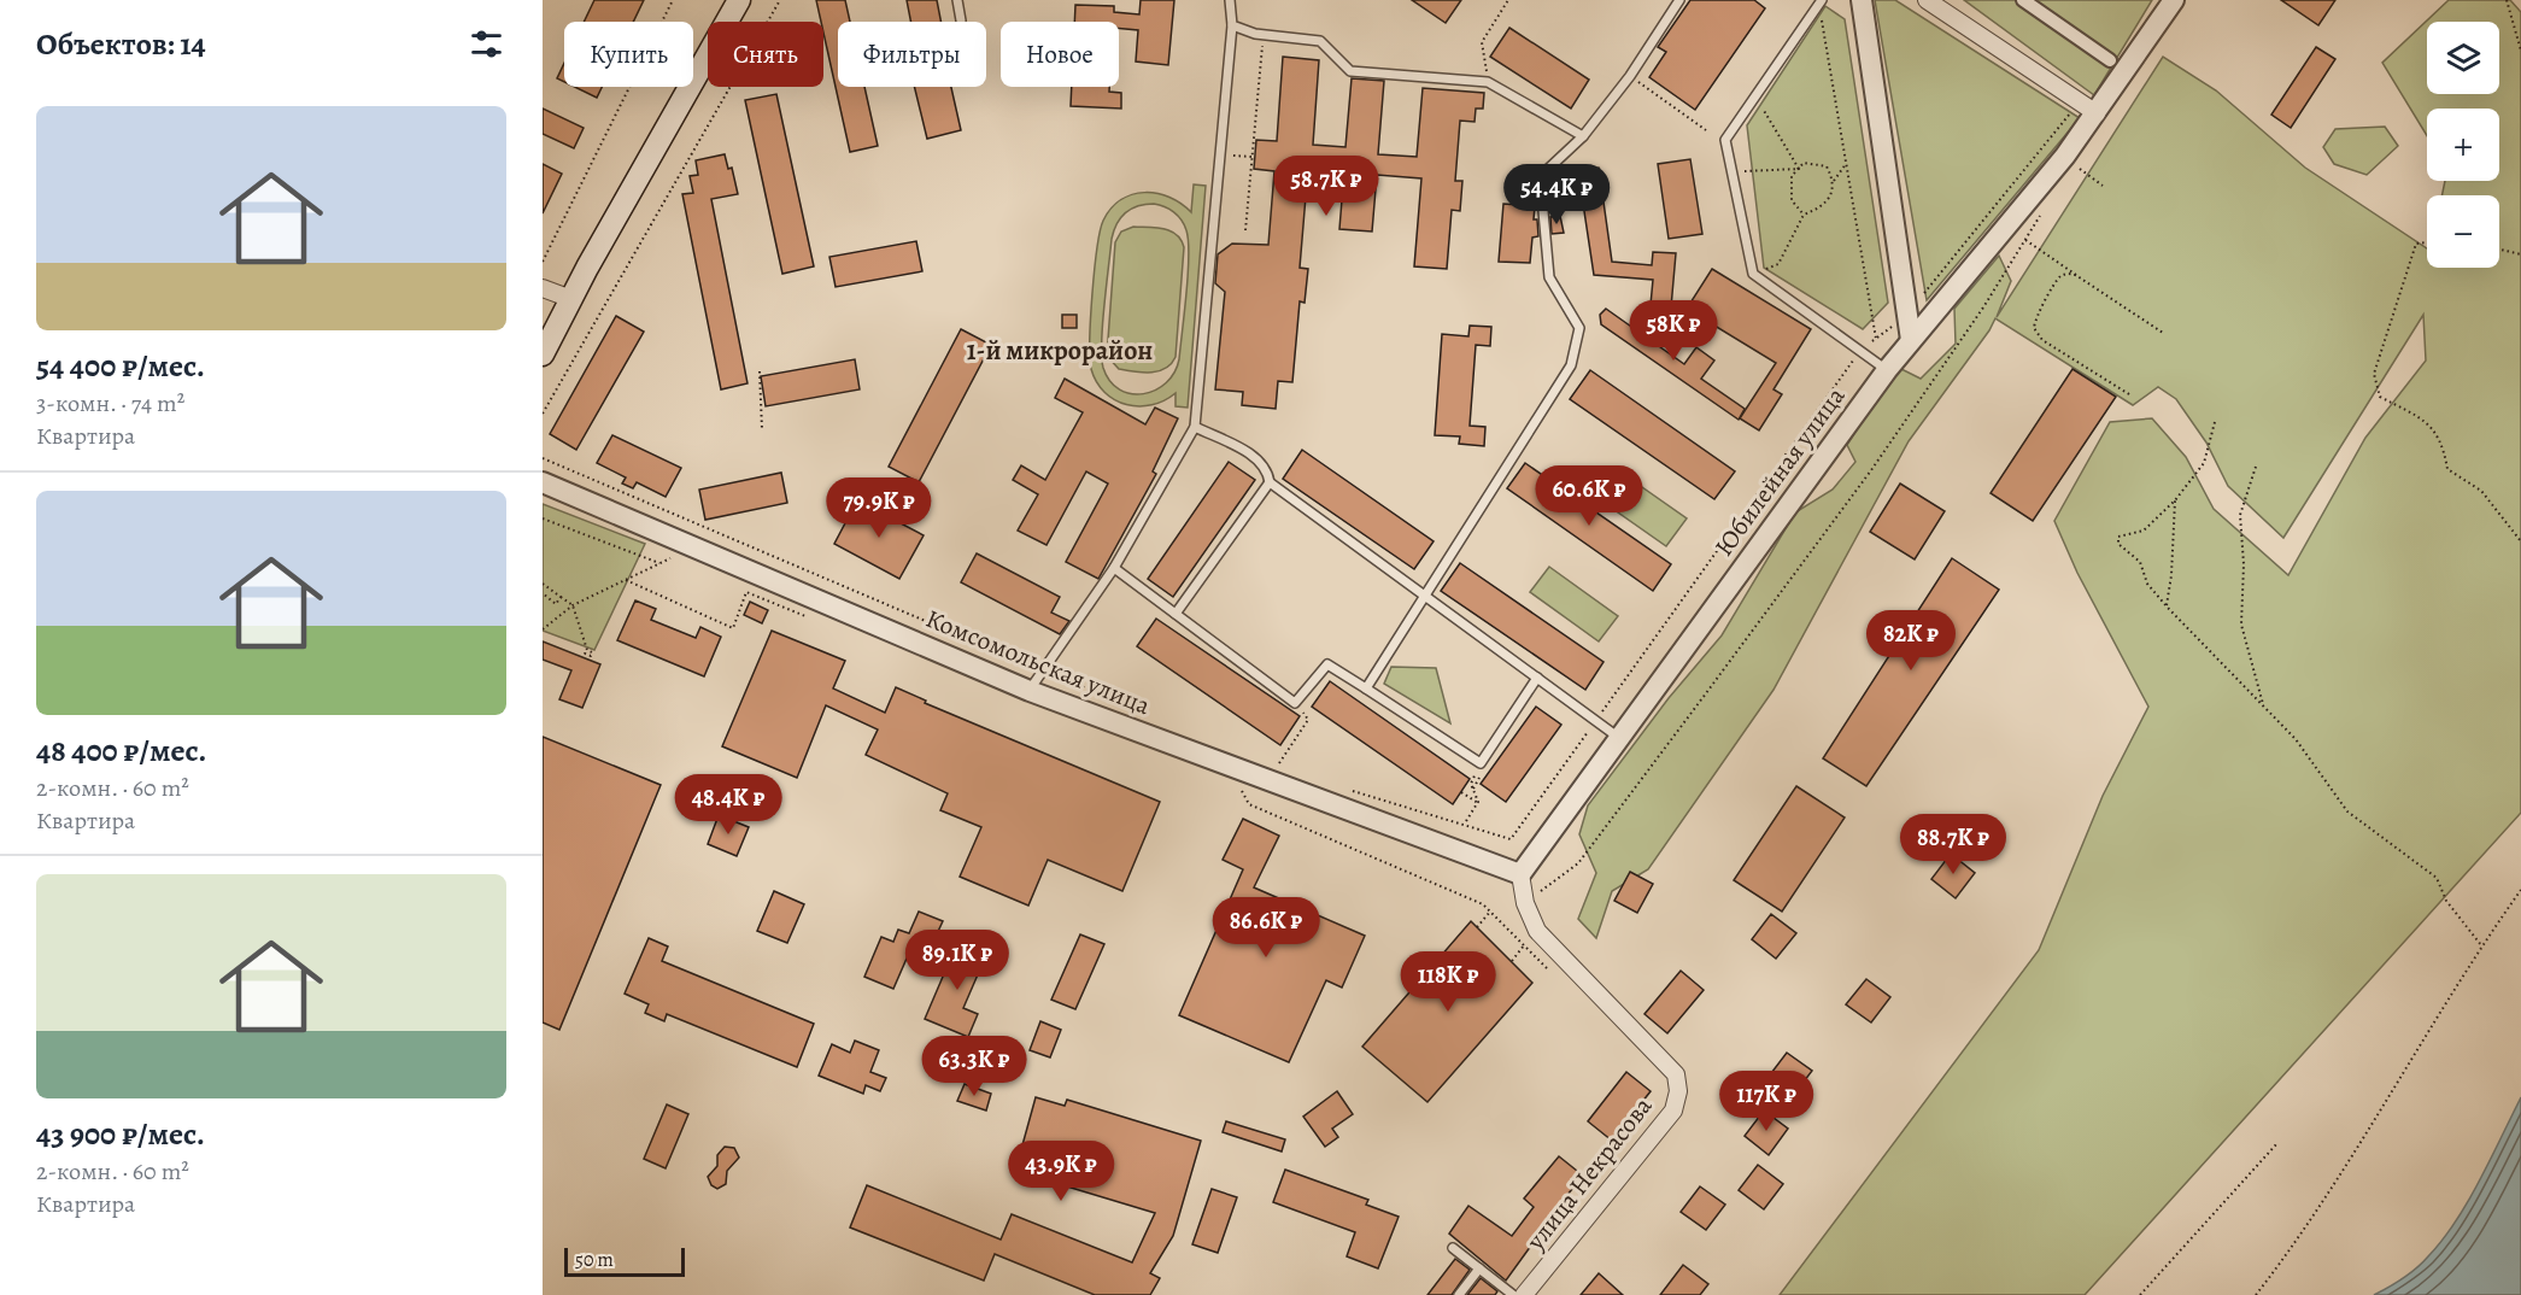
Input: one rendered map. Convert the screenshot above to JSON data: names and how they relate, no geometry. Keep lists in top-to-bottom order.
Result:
{
  "streets": {
    "street": ["Юбилейная улица", "Комсомольская улица", "улица Некрасова"]
  },
  "crossings": [
    ["Юбилейная улица", "Комсомольская улица"],
    ["Юбилейная улица", "улица Некрасова"],
    ["Комсомольская улица", "улица Некрасова"]
  ],
  "districts": ["1-й микрорайон"],
  "scale_bar": "50 m",
  "page": {
    "heading": "Объектов: 14",
    "map_buttons": ["+", "−"],
    "chip": [
      "Купить",
      "Снять",
      "Фильтры",
      "Новое"
    ],
    "list": [
      {
        "name": "54 400 ₽/мес.",
        "note": "3-комн. · 74 m² · Квартира"
      },
      {
        "name": "48 400 ₽/мес.",
        "note": "2-комн. · 60 m² · Квартира"
      },
      {
        "name": "43 900 ₽/мес.",
        "note": "2-комн. · 60 m² · Квартира"
      }
    ],
    "price": [
      "58.7K ₽",
      "54.4K ₽",
      "58K ₽",
      "60.6K ₽",
      "79.9K ₽",
      "82K ₽",
      "48.4K ₽",
      "88.7K ₽",
      "86.6K ₽",
      "89.1K ₽",
      "118K ₽",
      "63.3K ₽",
      "117K ₽",
      "43.9K ₽"
    ],
    "scale": "50 m"
  }
}
